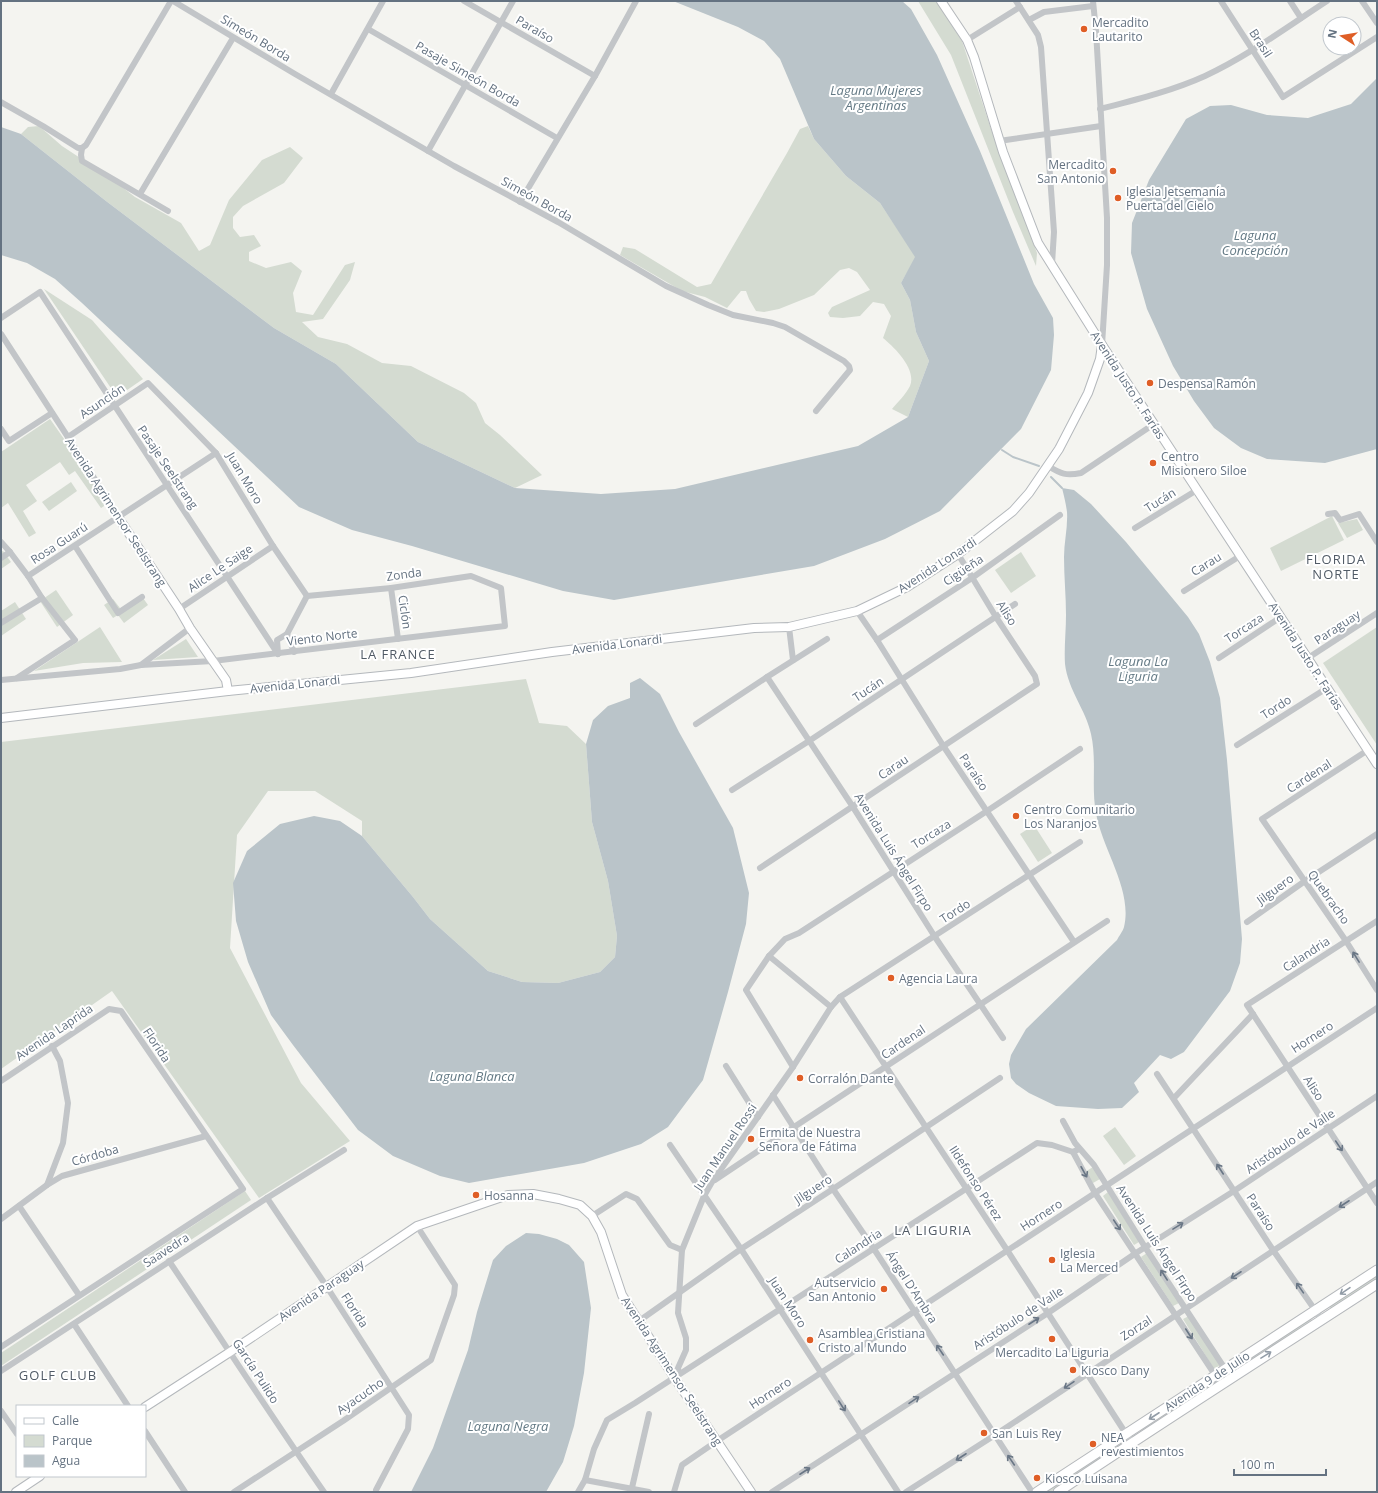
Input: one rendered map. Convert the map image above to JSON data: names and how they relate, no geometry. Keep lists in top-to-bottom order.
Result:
{
  "streets": {
    "main road": ["Avenida 9 de Julio"],
    "street": [
      "Paraíso",
      "Simeón Borda",
      "Brasil",
      "Pasaje Simeón Borda",
      "Avenida Justo P. Farías",
      "Asunción",
      "Pasaje Seelstrang",
      "Juan Moro",
      "Tucán",
      "Avenida Agrimensor Seelstrang",
      "Rosa Guarú",
      "Carau",
      "Avenida Lonardi",
      "Alice Le Saige",
      "Cigüeña",
      "Zonda",
      "Ciclón",
      "Aliso",
      "Paraguay",
      "Torcaza",
      "Viento Norte",
      "Tordo",
      "Cardenal",
      "Avenida Luis Ángel Firpo",
      "Jilguero",
      "Quebracho",
      "Calandria",
      "Avenida Laprida",
      "Hornero",
      "Florida",
      "Aristóbulo de Valle",
      "Juan Manuel Rossi",
      "Córdoba",
      "Ildefonso Pérez",
      "Saavedra",
      "Ángel D'Ambra",
      "Avenida Paraguay",
      "Zorzal",
      "García Pulido",
      "Ayacucho"
    ]
  },
  "crossings": [
    ["Paraíso", "Tucán"],
    ["Paraíso", "Carau"],
    ["Paraíso", "Avenida Lonardi"],
    ["Paraíso", "Cigüeña"],
    ["Paraíso", "Torcaza"],
    ["Paraíso", "Tordo"],
    ["Paraíso", "Cardenal"],
    ["Paraíso", "Hornero"],
    ["Paraíso", "Aristóbulo de Valle"],
    ["Paraíso", "Zorzal"],
    ["Paraíso", "Avenida 9 de Julio"],
    ["Avenida Justo P. Farías", "Tucán"],
    ["Avenida Justo P. Farías", "Carau"],
    ["Avenida Justo P. Farías", "Avenida Lonardi"],
    ["Avenida Justo P. Farías", "Paraguay"],
    ["Avenida Justo P. Farías", "Torcaza"],
    ["Avenida Justo P. Farías", "Tordo"],
    ["Avenida Justo P. Farías", "Cardenal"],
    ["Asunción", "Pasaje Seelstrang"],
    ["Asunción", "Juan Moro"],
    ["Asunción", "Avenida Agrimensor Seelstrang"],
    ["Pasaje Seelstrang", "Rosa Guarú"],
    ["Pasaje Seelstrang", "Alice Le Saige"],
    ["Pasaje Seelstrang", "Viento Norte"],
    ["Juan Moro", "Rosa Guarú"],
    ["Juan Moro", "Alice Le Saige"],
    ["Juan Moro", "Zonda"],
    ["Juan Moro", "Jilguero"],
    ["Juan Moro", "Calandria"],
    ["Juan Moro", "Hornero"],
    ["Juan Moro", "Aristóbulo de Valle"],
    ["Juan Moro", "Juan Manuel Rossi"],
    ["Tucán", "Aliso"],
    ["Tucán", "Avenida Luis Ángel Firpo"],
    ["Avenida Agrimensor Seelstrang", "Rosa Guarú"],
    ["Avenida Agrimensor Seelstrang", "Avenida Lonardi"],
    ["Avenida Agrimensor Seelstrang", "Alice Le Saige"],
    ["Avenida Agrimensor Seelstrang", "Viento Norte"],
    ["Avenida Agrimensor Seelstrang", "Jilguero"],
    ["Avenida Agrimensor Seelstrang", "Calandria"],
    ["Avenida Agrimensor Seelstrang", "Hornero"],
    ["Avenida Agrimensor Seelstrang", "Juan Manuel Rossi"],
    ["Avenida Agrimensor Seelstrang", "Avenida Paraguay"],
    ["Carau", "Aliso"],
    ["Carau", "Avenida Luis Ángel Firpo"],
    ["Avenida Lonardi", "Aliso"],
    ["Cigüeña", "Aliso"],
    ["Zonda", "Ciclón"],
    ["Zonda", "Viento Norte"],
    ["Ciclón", "Viento Norte"],
    ["Aliso", "Calandria"],
    ["Aliso", "Hornero"],
    ["Aliso", "Aristóbulo de Valle"],
    ["Aliso", "Zorzal"],
    ["Torcaza", "Avenida Luis Ángel Firpo"],
    ["Torcaza", "Juan Manuel Rossi"],
    ["Tordo", "Avenida Luis Ángel Firpo"],
    ["Tordo", "Juan Manuel Rossi"],
    ["Tordo", "Ildefonso Pérez"],
    ["Cardenal", "Avenida Luis Ángel Firpo"],
    ["Cardenal", "Quebracho"],
    ["Cardenal", "Juan Manuel Rossi"],
    ["Cardenal", "Ildefonso Pérez"],
    ["Cardenal", "Ángel D'Ambra"],
    ["Avenida Luis Ángel Firpo", "Calandria"],
    ["Avenida Luis Ángel Firpo", "Hornero"],
    ["Avenida Luis Ángel Firpo", "Aristóbulo de Valle"],
    ["Avenida Luis Ángel Firpo", "Zorzal"],
    ["Avenida Luis Ángel Firpo", "Avenida 9 de Julio"],
    ["Jilguero", "Quebracho"],
    ["Jilguero", "Juan Manuel Rossi"],
    ["Jilguero", "Ildefonso Pérez"],
    ["Jilguero", "Ángel D'Ambra"],
    ["Quebracho", "Calandria"],
    ["Calandria", "Juan Manuel Rossi"],
    ["Calandria", "Ildefonso Pérez"],
    ["Calandria", "Ángel D'Ambra"],
    ["Avenida Laprida", "Florida"],
    ["Hornero", "Ildefonso Pérez"],
    ["Hornero", "Ángel D'Ambra"],
    ["Florida", "Córdoba"],
    ["Florida", "Saavedra"],
    ["Florida", "Avenida Paraguay"],
    ["Florida", "Ayacucho"],
    ["Aristóbulo de Valle", "Ildefonso Pérez"],
    ["Aristóbulo de Valle", "Ángel D'Ambra"],
    ["Juan Manuel Rossi", "Ildefonso Pérez"],
    ["Juan Manuel Rossi", "Ángel D'Ambra"],
    ["Ildefonso Pérez", "Zorzal"],
    ["Ildefonso Pérez", "Avenida 9 de Julio"],
    ["Saavedra", "García Pulido"],
    ["Ángel D'Ambra", "Zorzal"],
    ["Avenida Paraguay", "García Pulido"],
    ["Avenida Paraguay", "Ayacucho"],
    ["García Pulido", "Ayacucho"]
  ],
  "one_way": ["Aristóbulo de Valle", "Zorzal"],
  "districts": [
    "FLORIDA NORTE",
    "LA FRANCE",
    "LA LIGURIA",
    "GOLF CLUB"
  ],
  "water": [
    "Laguna Mujeres Argentinas",
    "Laguna Concepción",
    "Laguna La Liguria",
    "Laguna Blanca",
    "Laguna Negra"
  ],
  "places": [
    "Mercadito Lautarito",
    "Mercadito San Antonio",
    "Iglesia Jetsemanía Puerta del Cielo",
    "Despensa Ramón",
    "Centro Misionero Siloe",
    "Centro Comunitario Los Naranjos",
    "Agencia Laura",
    "Corralón Dante",
    "Ermita de Nuestra Señora de Fátima",
    "Hosanna",
    "Iglesia La Merced",
    "Autservicio San Antonio",
    "Mercadito La Liguria",
    "Asamblea Cristiana Cristo al Mundo",
    "Kiosco Dany",
    "San Luis Rey",
    "NEA revestimientos",
    "Kiosco Luisana"
  ],
  "legend": ["Calle", "Parque", "Agua"],
  "scale_bar": "100 m",
  "north": "left"
}
